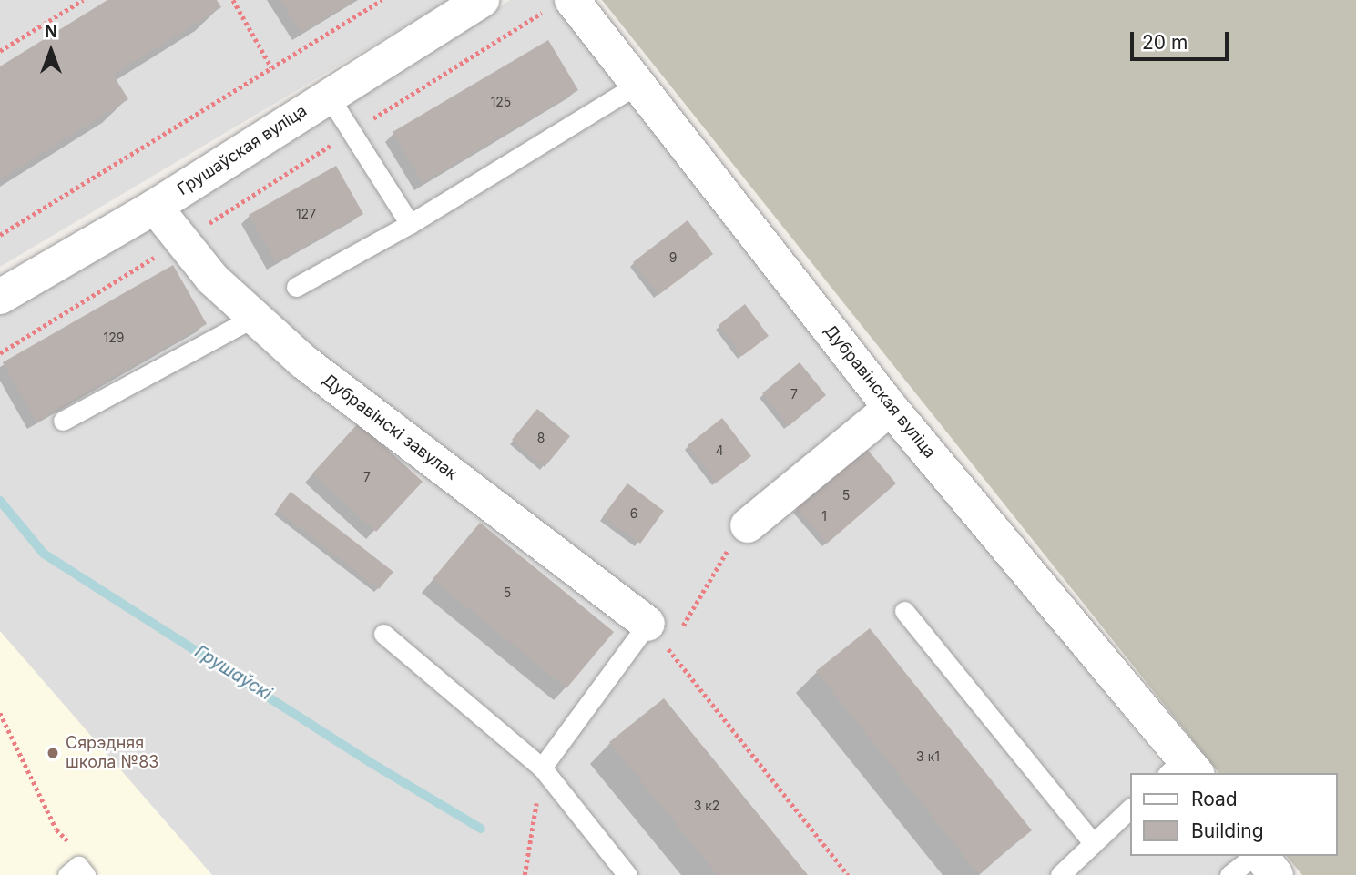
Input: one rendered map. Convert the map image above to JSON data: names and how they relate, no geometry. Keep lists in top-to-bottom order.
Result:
{
  "streets": {
    "street": ["Грушаўская вуліца", "Дубравінская вуліца", "Дубравінскі завулак"]
  },
  "crossings": [
    ["Грушаўская вуліца", "Дубравінскі завулак"]
  ],
  "water": ["Грушаўскі"],
  "places": ["Сярэдняя школа №83"],
  "house_numbers": [
    "125",
    "127",
    "9",
    "129",
    "7",
    "8",
    "4",
    "7",
    "5",
    "6",
    "1",
    "5",
    "3 к1",
    "3 к2"
  ],
  "legend": ["Road", "Building"],
  "scale_bar": "20 m",
  "north": "top"
}
